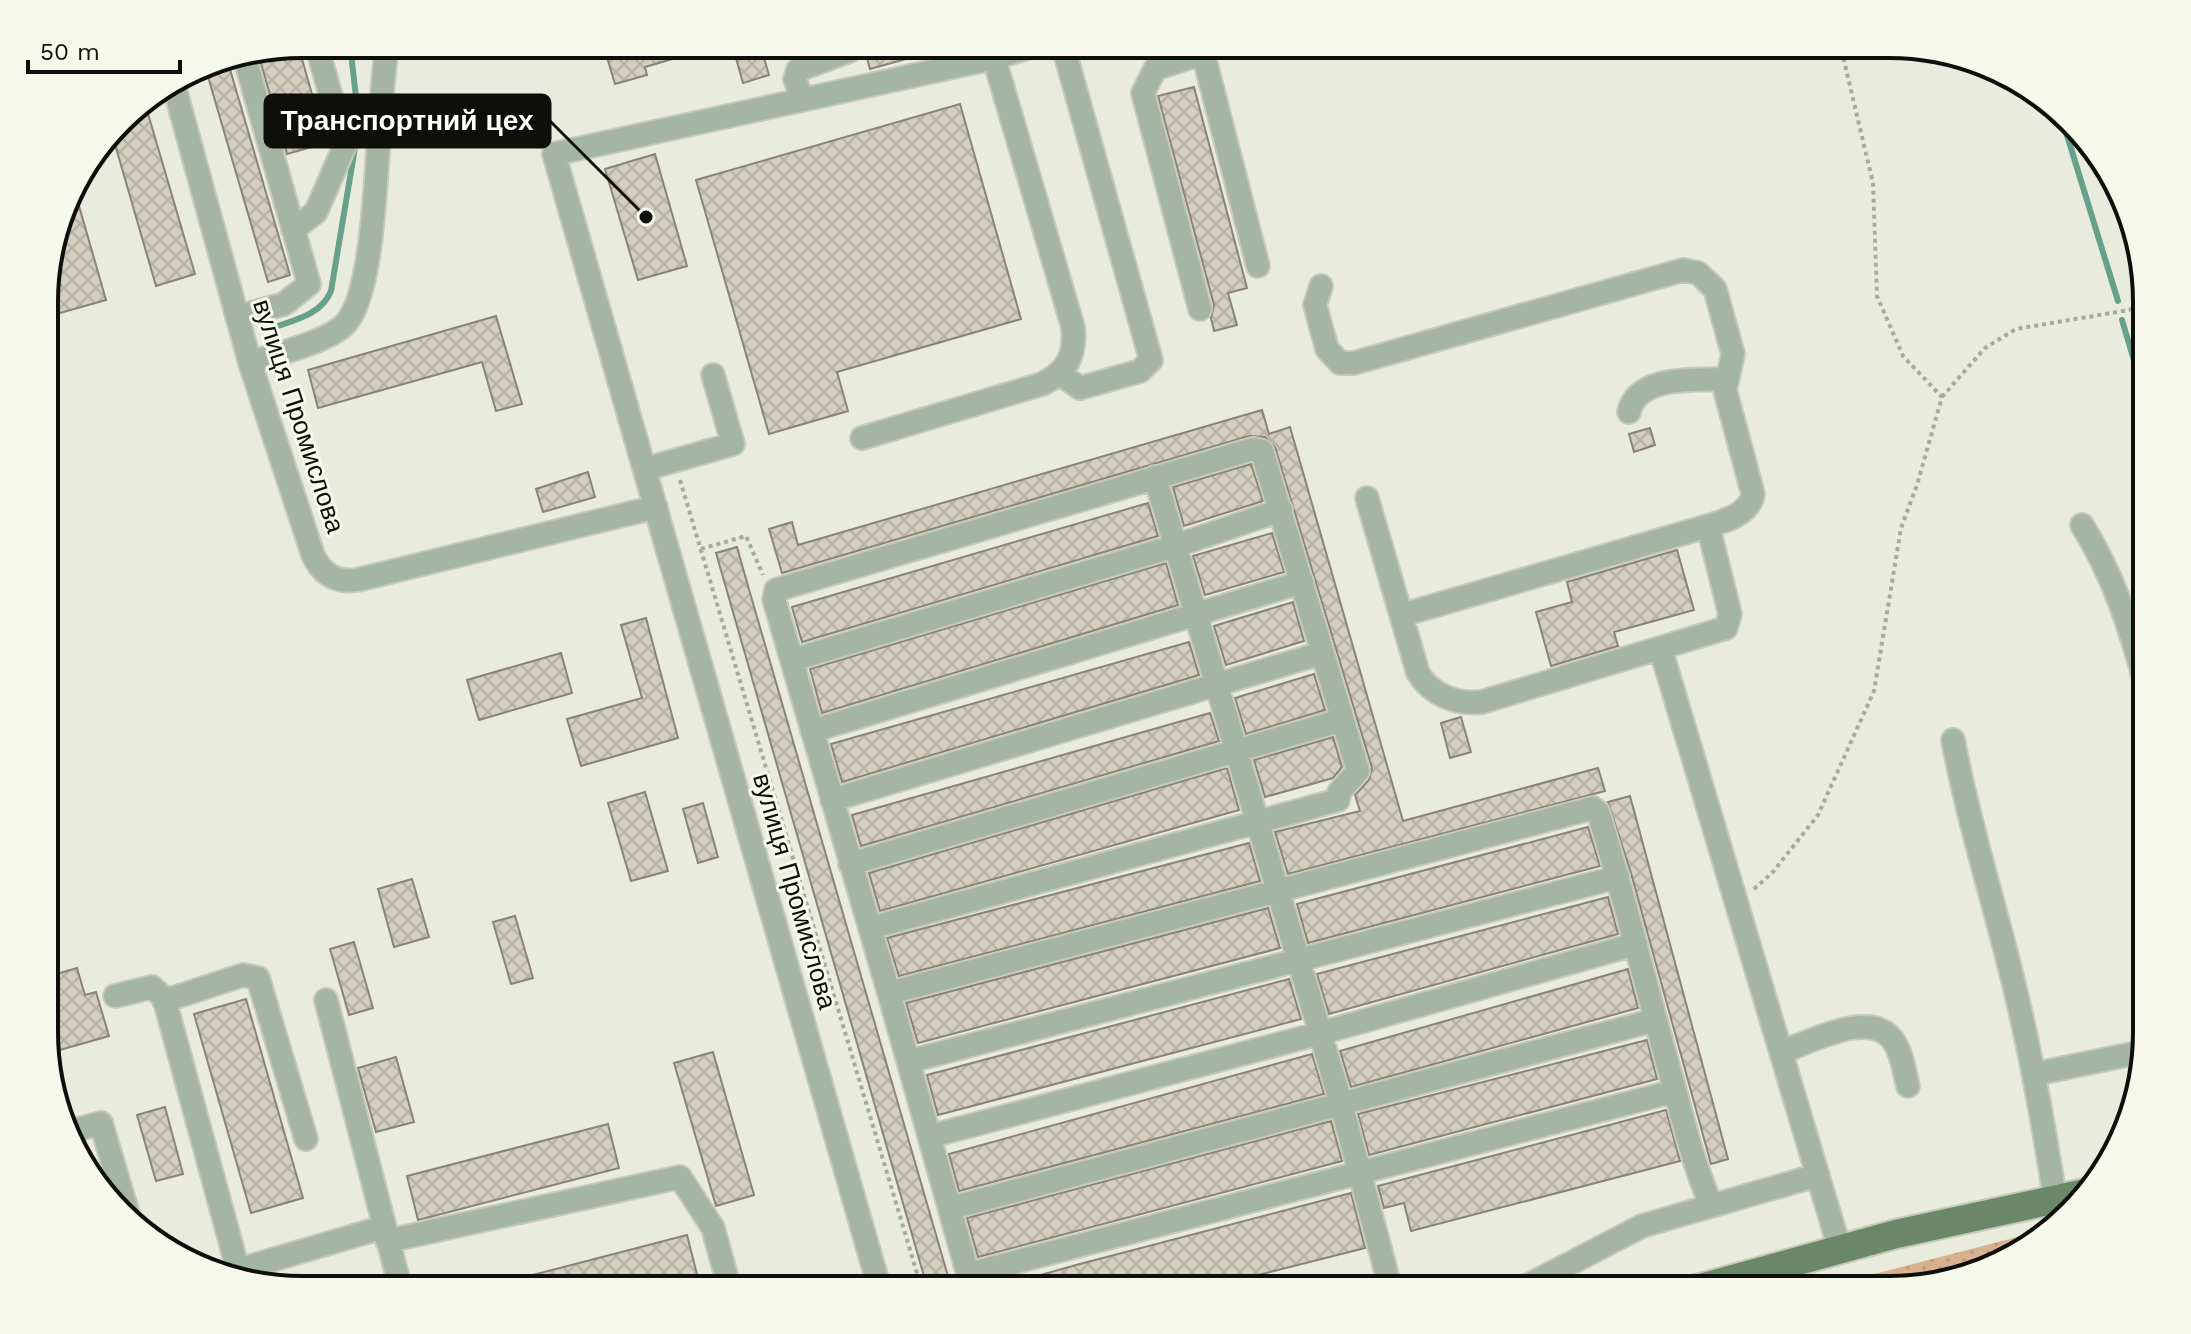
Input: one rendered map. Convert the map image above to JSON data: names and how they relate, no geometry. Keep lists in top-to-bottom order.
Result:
{
  "streets": {
    "street": ["вулиця Промислова"]
  },
  "places": ["Транспортний цех"],
  "scale_bar": "50 m"
}
